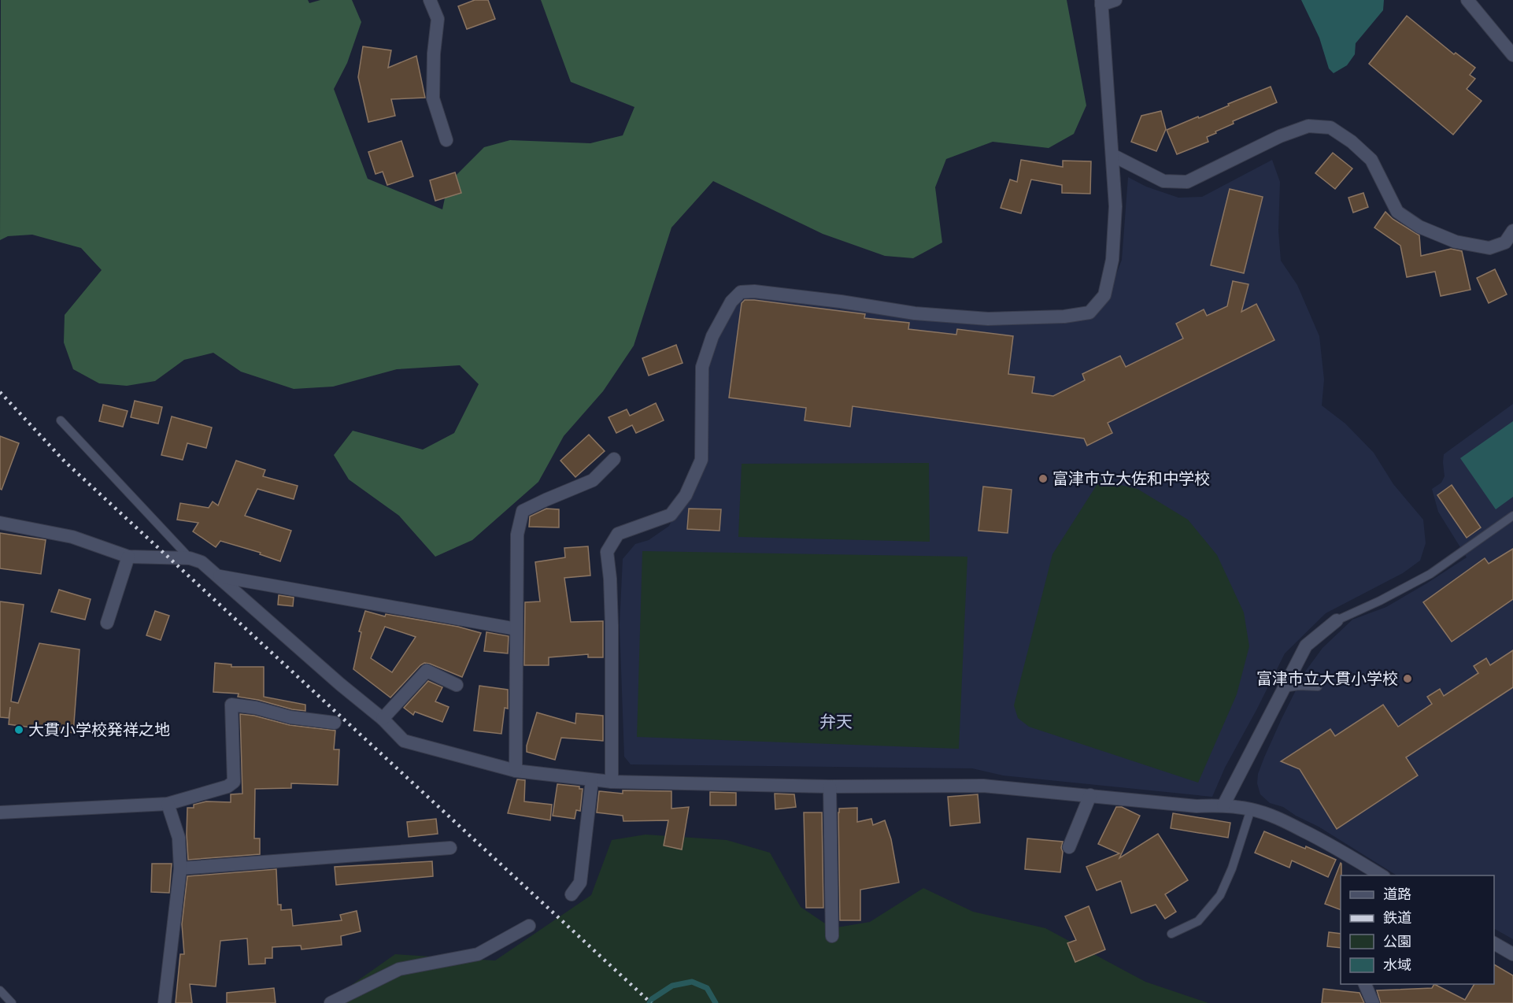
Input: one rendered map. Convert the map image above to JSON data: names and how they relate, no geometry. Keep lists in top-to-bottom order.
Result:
{
  "districts": ["弁天"],
  "places": ["富津市立大佐和中学校", "富津市立大貫小学校", "大貫小学校発祥之地"],
  "legend": [
    "道路",
    "鉄道",
    "公園",
    "水域"
  ]
}
